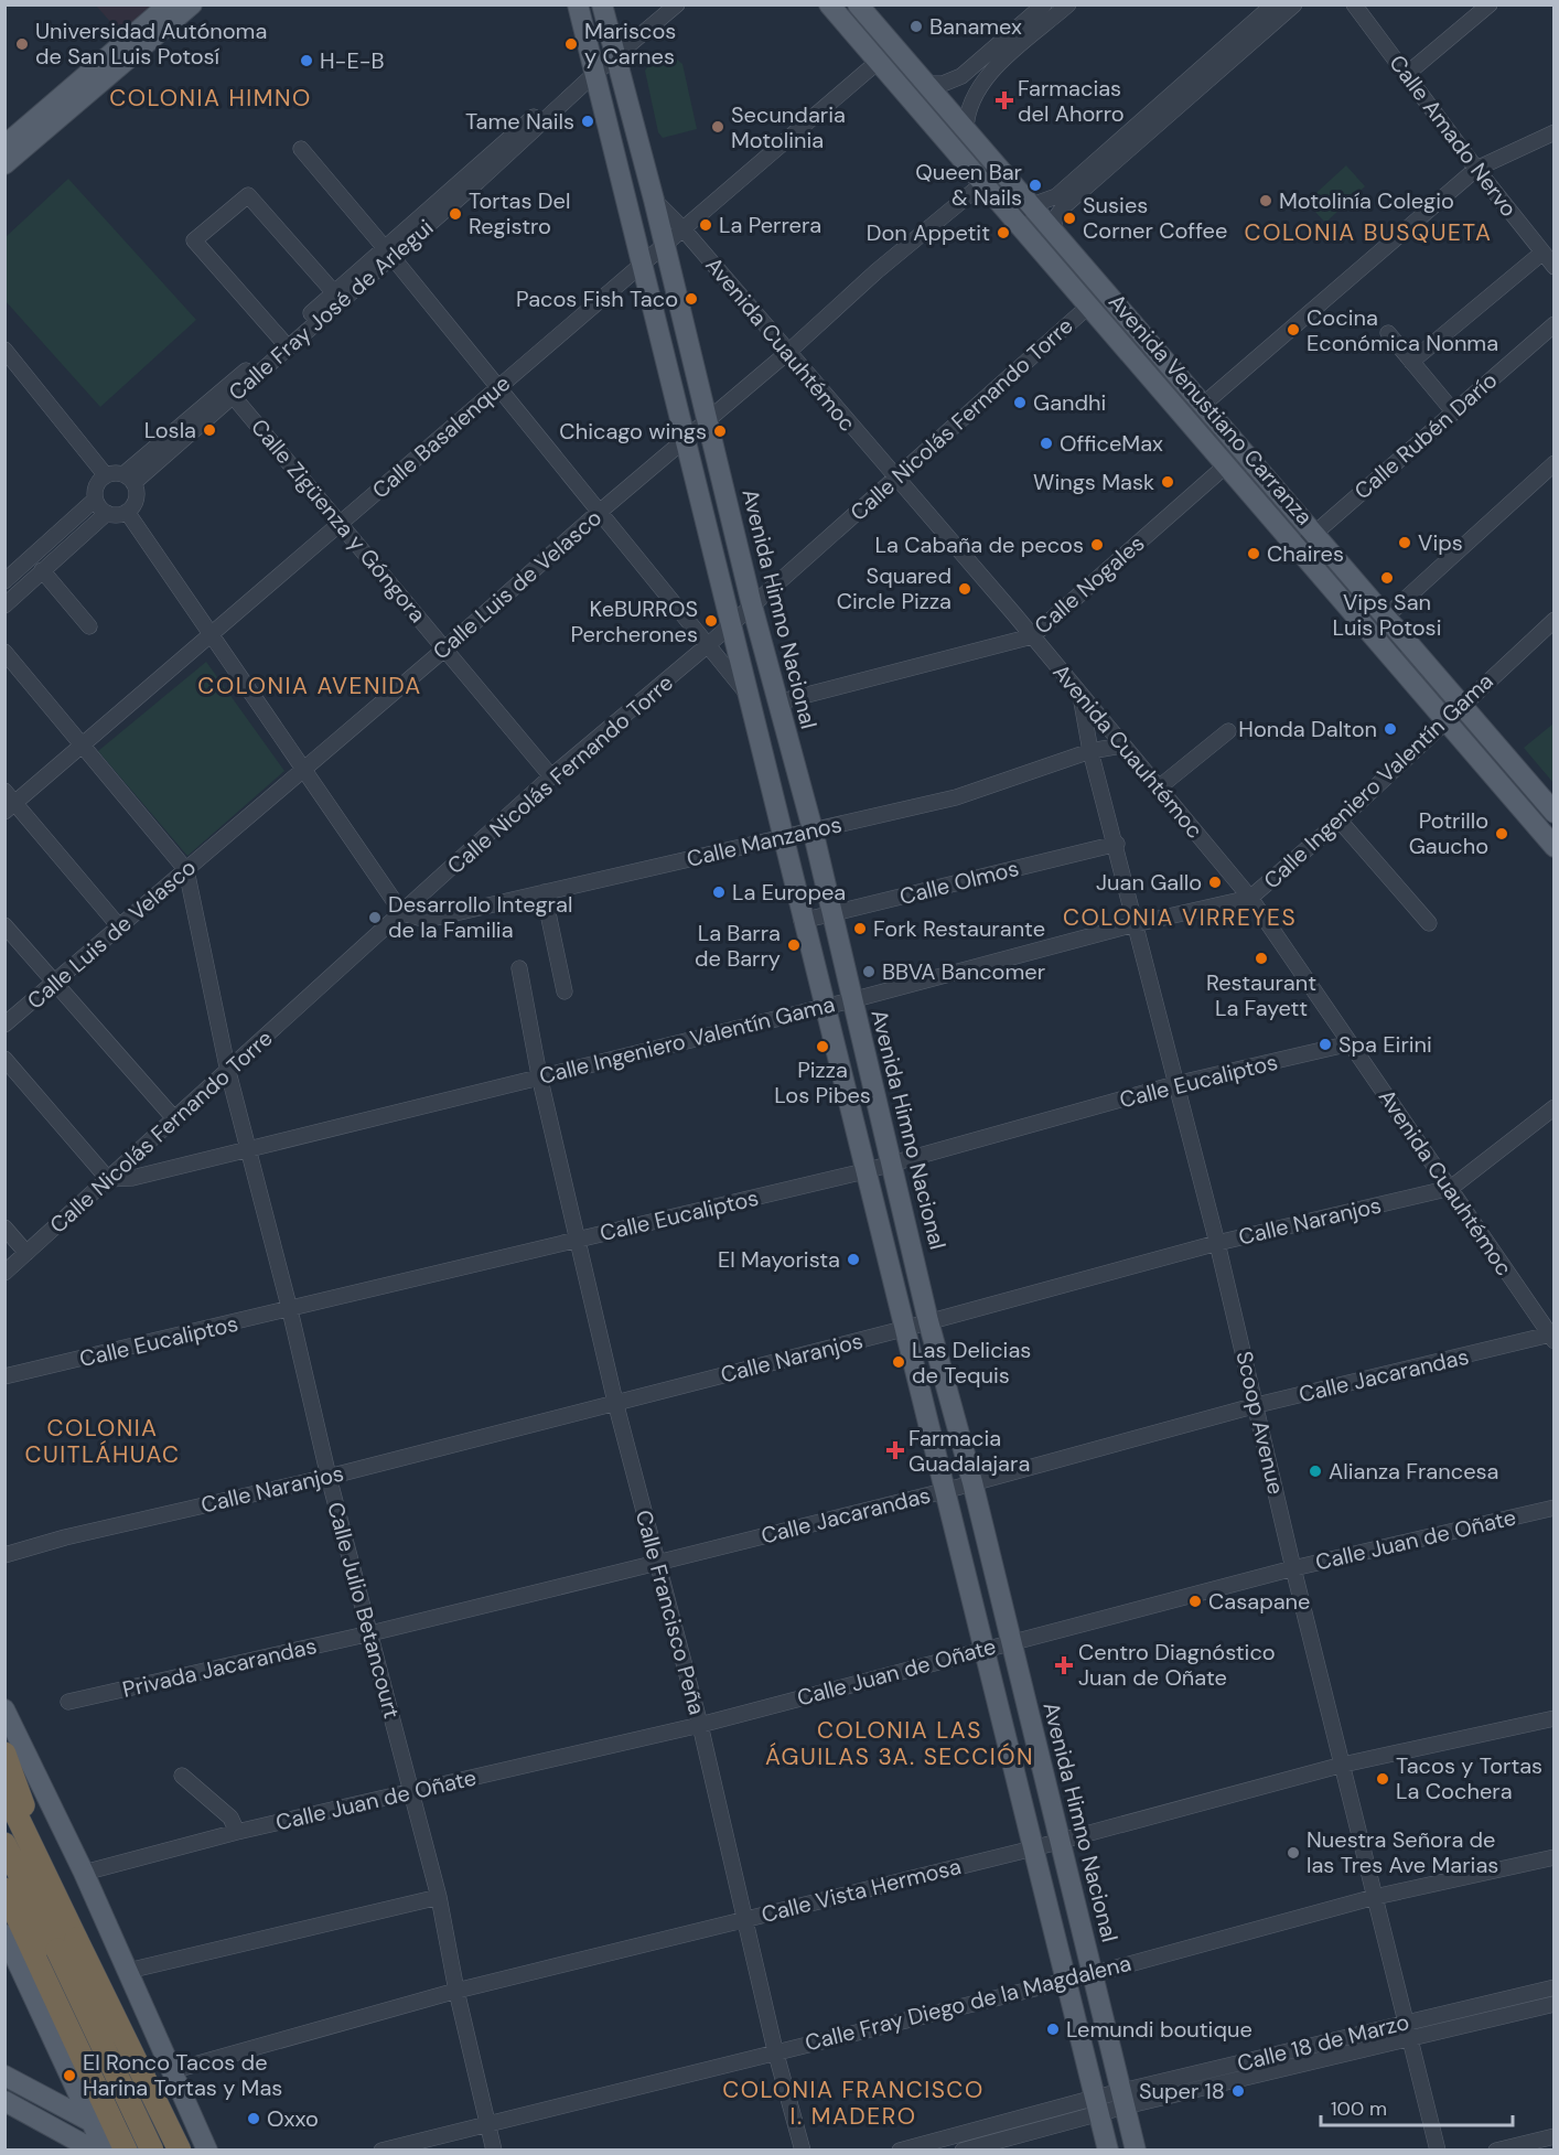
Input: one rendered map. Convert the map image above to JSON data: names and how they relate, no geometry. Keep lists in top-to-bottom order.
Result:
{
  "streets": {
    "main road": ["Avenida Venustiano Carranza", "Avenida Himno Nacional"],
    "street": [
      "Calle Amado Nervo",
      "Calle Fray José de Arlegui",
      "Avenida Cuauhtémoc",
      "Calle Nicolás Fernando Torre",
      "Calle Rubén Darío",
      "Calle Basalenque",
      "Calle Zigüenza y Góngora",
      "Calle Luis de Velasco",
      "Calle Nogales",
      "Calle Ingeniero Valentín Gama",
      "Calle Manzanos",
      "Calle Olmos",
      "Calle Eucaliptos",
      "Calle Naranjos",
      "Calle Jacarandas",
      "Scoop Avenue",
      "Calle Juan de Oñate",
      "Calle Julio Betancourt",
      "Calle Francisco Peña",
      "Privada Jacarandas",
      "Calle Vista Hermosa",
      "Calle Fray Diego de la Magdalena",
      "Calle 18 de Marzo"
    ]
  },
  "crossings": [
    ["Calle Fray José de Arlegui", "Calle Zigüenza y Góngora"],
    ["Calle Fray José de Arlegui", "Avenida Himno Nacional"],
    ["Avenida Cuauhtémoc", "Calle Nicolás Fernando Torre"],
    ["Avenida Cuauhtémoc", "Calle Basalenque"],
    ["Avenida Cuauhtémoc", "Calle Luis de Velasco"],
    ["Avenida Cuauhtémoc", "Calle Nogales"],
    ["Avenida Cuauhtémoc", "Avenida Himno Nacional"],
    ["Avenida Cuauhtémoc", "Calle Ingeniero Valentín Gama"],
    ["Avenida Cuauhtémoc", "Calle Manzanos"],
    ["Avenida Cuauhtémoc", "Calle Eucaliptos"],
    ["Avenida Cuauhtémoc", "Calle Naranjos"],
    ["Avenida Cuauhtémoc", "Calle Jacarandas"],
    ["Avenida Cuauhtémoc", "Scoop Avenue"],
    ["Avenida Venustiano Carranza", "Calle Nicolás Fernando Torre"],
    ["Avenida Venustiano Carranza", "Calle Rubén Darío"],
    ["Avenida Venustiano Carranza", "Calle Basalenque"],
    ["Avenida Venustiano Carranza", "Calle Luis de Velasco"],
    ["Avenida Venustiano Carranza", "Calle Nogales"],
    ["Avenida Venustiano Carranza", "Calle Ingeniero Valentín Gama"],
    ["Calle Nicolás Fernando Torre", "Calle Zigüenza y Góngora"],
    ["Calle Nicolás Fernando Torre", "Avenida Himno Nacional"],
    ["Calle Nicolás Fernando Torre", "Calle Ingeniero Valentín Gama"],
    ["Calle Nicolás Fernando Torre", "Calle Manzanos"],
    ["Calle Nicolás Fernando Torre", "Calle Julio Betancourt"],
    ["Calle Basalenque", "Calle Zigüenza y Góngora"],
    ["Calle Basalenque", "Avenida Himno Nacional"],
    ["Calle Zigüenza y Góngora", "Calle Luis de Velasco"],
    ["Calle Luis de Velasco", "Avenida Himno Nacional"],
    ["Calle Luis de Velasco", "Calle Julio Betancourt"],
    ["Calle Nogales", "Avenida Himno Nacional"],
    ["Avenida Himno Nacional", "Calle Ingeniero Valentín Gama"],
    ["Avenida Himno Nacional", "Calle Manzanos"],
    ["Avenida Himno Nacional", "Calle Olmos"],
    ["Avenida Himno Nacional", "Calle Eucaliptos"],
    ["Avenida Himno Nacional", "Calle Naranjos"],
    ["Avenida Himno Nacional", "Calle Jacarandas"],
    ["Avenida Himno Nacional", "Calle Juan de Oñate"],
    ["Avenida Himno Nacional", "Calle Vista Hermosa"],
    ["Avenida Himno Nacional", "Calle Fray Diego de la Magdalena"],
    ["Avenida Himno Nacional", "Calle 18 de Marzo"],
    ["Calle Ingeniero Valentín Gama", "Scoop Avenue"],
    ["Calle Ingeniero Valentín Gama", "Calle Julio Betancourt"],
    ["Calle Ingeniero Valentín Gama", "Calle Francisco Peña"],
    ["Calle Manzanos", "Scoop Avenue"],
    ["Calle Olmos", "Scoop Avenue"],
    ["Calle Eucaliptos", "Scoop Avenue"],
    ["Calle Eucaliptos", "Calle Julio Betancourt"],
    ["Calle Eucaliptos", "Calle Francisco Peña"],
    ["Calle Naranjos", "Scoop Avenue"],
    ["Calle Naranjos", "Calle Julio Betancourt"],
    ["Calle Naranjos", "Calle Francisco Peña"],
    ["Calle Jacarandas", "Scoop Avenue"],
    ["Calle Jacarandas", "Calle Julio Betancourt"],
    ["Calle Jacarandas", "Calle Francisco Peña"],
    ["Calle Jacarandas", "Privada Jacarandas"],
    ["Scoop Avenue", "Calle Juan de Oñate"],
    ["Scoop Avenue", "Calle Vista Hermosa"],
    ["Scoop Avenue", "Calle Fray Diego de la Magdalena"],
    ["Scoop Avenue", "Calle 18 de Marzo"],
    ["Calle Juan de Oñate", "Calle Julio Betancourt"],
    ["Calle Juan de Oñate", "Calle Francisco Peña"],
    ["Calle Julio Betancourt", "Privada Jacarandas"],
    ["Calle Julio Betancourt", "Calle Vista Hermosa"],
    ["Calle Julio Betancourt", "Calle Fray Diego de la Magdalena"],
    ["Calle Francisco Peña", "Calle Vista Hermosa"],
    ["Calle Francisco Peña", "Calle Fray Diego de la Magdalena"]
  ],
  "districts": [
    "COLONIA HIMNO",
    "COLONIA BUSQUETA",
    "COLONIA AVENIDA",
    "COLONIA VIRREYES",
    "COLONIA CUITLÁHUAC",
    "COLONIA LAS ÁGUILAS 3A. SECCIÓN",
    "COLONIA FRANCISCO I. MADERO"
  ],
  "places": {
    "other": [
      "Banamex",
      "Universidad Autónoma de San Luis Potosí",
      "Mariscos y Carnes",
      "H-E-B",
      "Tame Nails",
      "Secundaria Motolinia",
      "Queen Bar & Nails",
      "Motolinía Colegio",
      "Tortas Del Registro",
      "Susies Corner Coffee",
      "La Perrera",
      "Don Appetit",
      "Pacos Fish Taco",
      "Cocina Económica Nonma",
      "Gandhi",
      "Losla",
      "Chicago wings",
      "OfficeMax",
      "Wings Mask",
      "Vips",
      "La Cabaña de pecos",
      "Chaires",
      "Vips San Luis Potosi",
      "Squared Circle Pizza",
      "KeBURROS Percherones",
      "Honda Dalton",
      "Potrillo Gaucho",
      "Juan Gallo",
      "La Europea",
      "Desarrollo Integral de la Familia",
      "Fork Restaurante",
      "La Barra de Barry",
      "Restaurant La Fayett",
      "BBVA Bancomer",
      "Spa Eirini",
      "Pizza Los Pibes",
      "El Mayorista",
      "Las Delicias de Tequis",
      "Alianza Francesa",
      "Casapane",
      "Tacos y Tortas La Cochera",
      "Nuestra Señora de las Tres Ave Marias",
      "Lemundi boutique",
      "El Ronco Tacos de Harina Tortas y Mas",
      "Super 18",
      "Oxxo"
    ],
    "health": ["Farmacias del Ahorro", "Farmacia Guadalajara", "Centro Diagnóstico Juan de Oñate"]
  },
  "scale_bar": "100 m"
}
